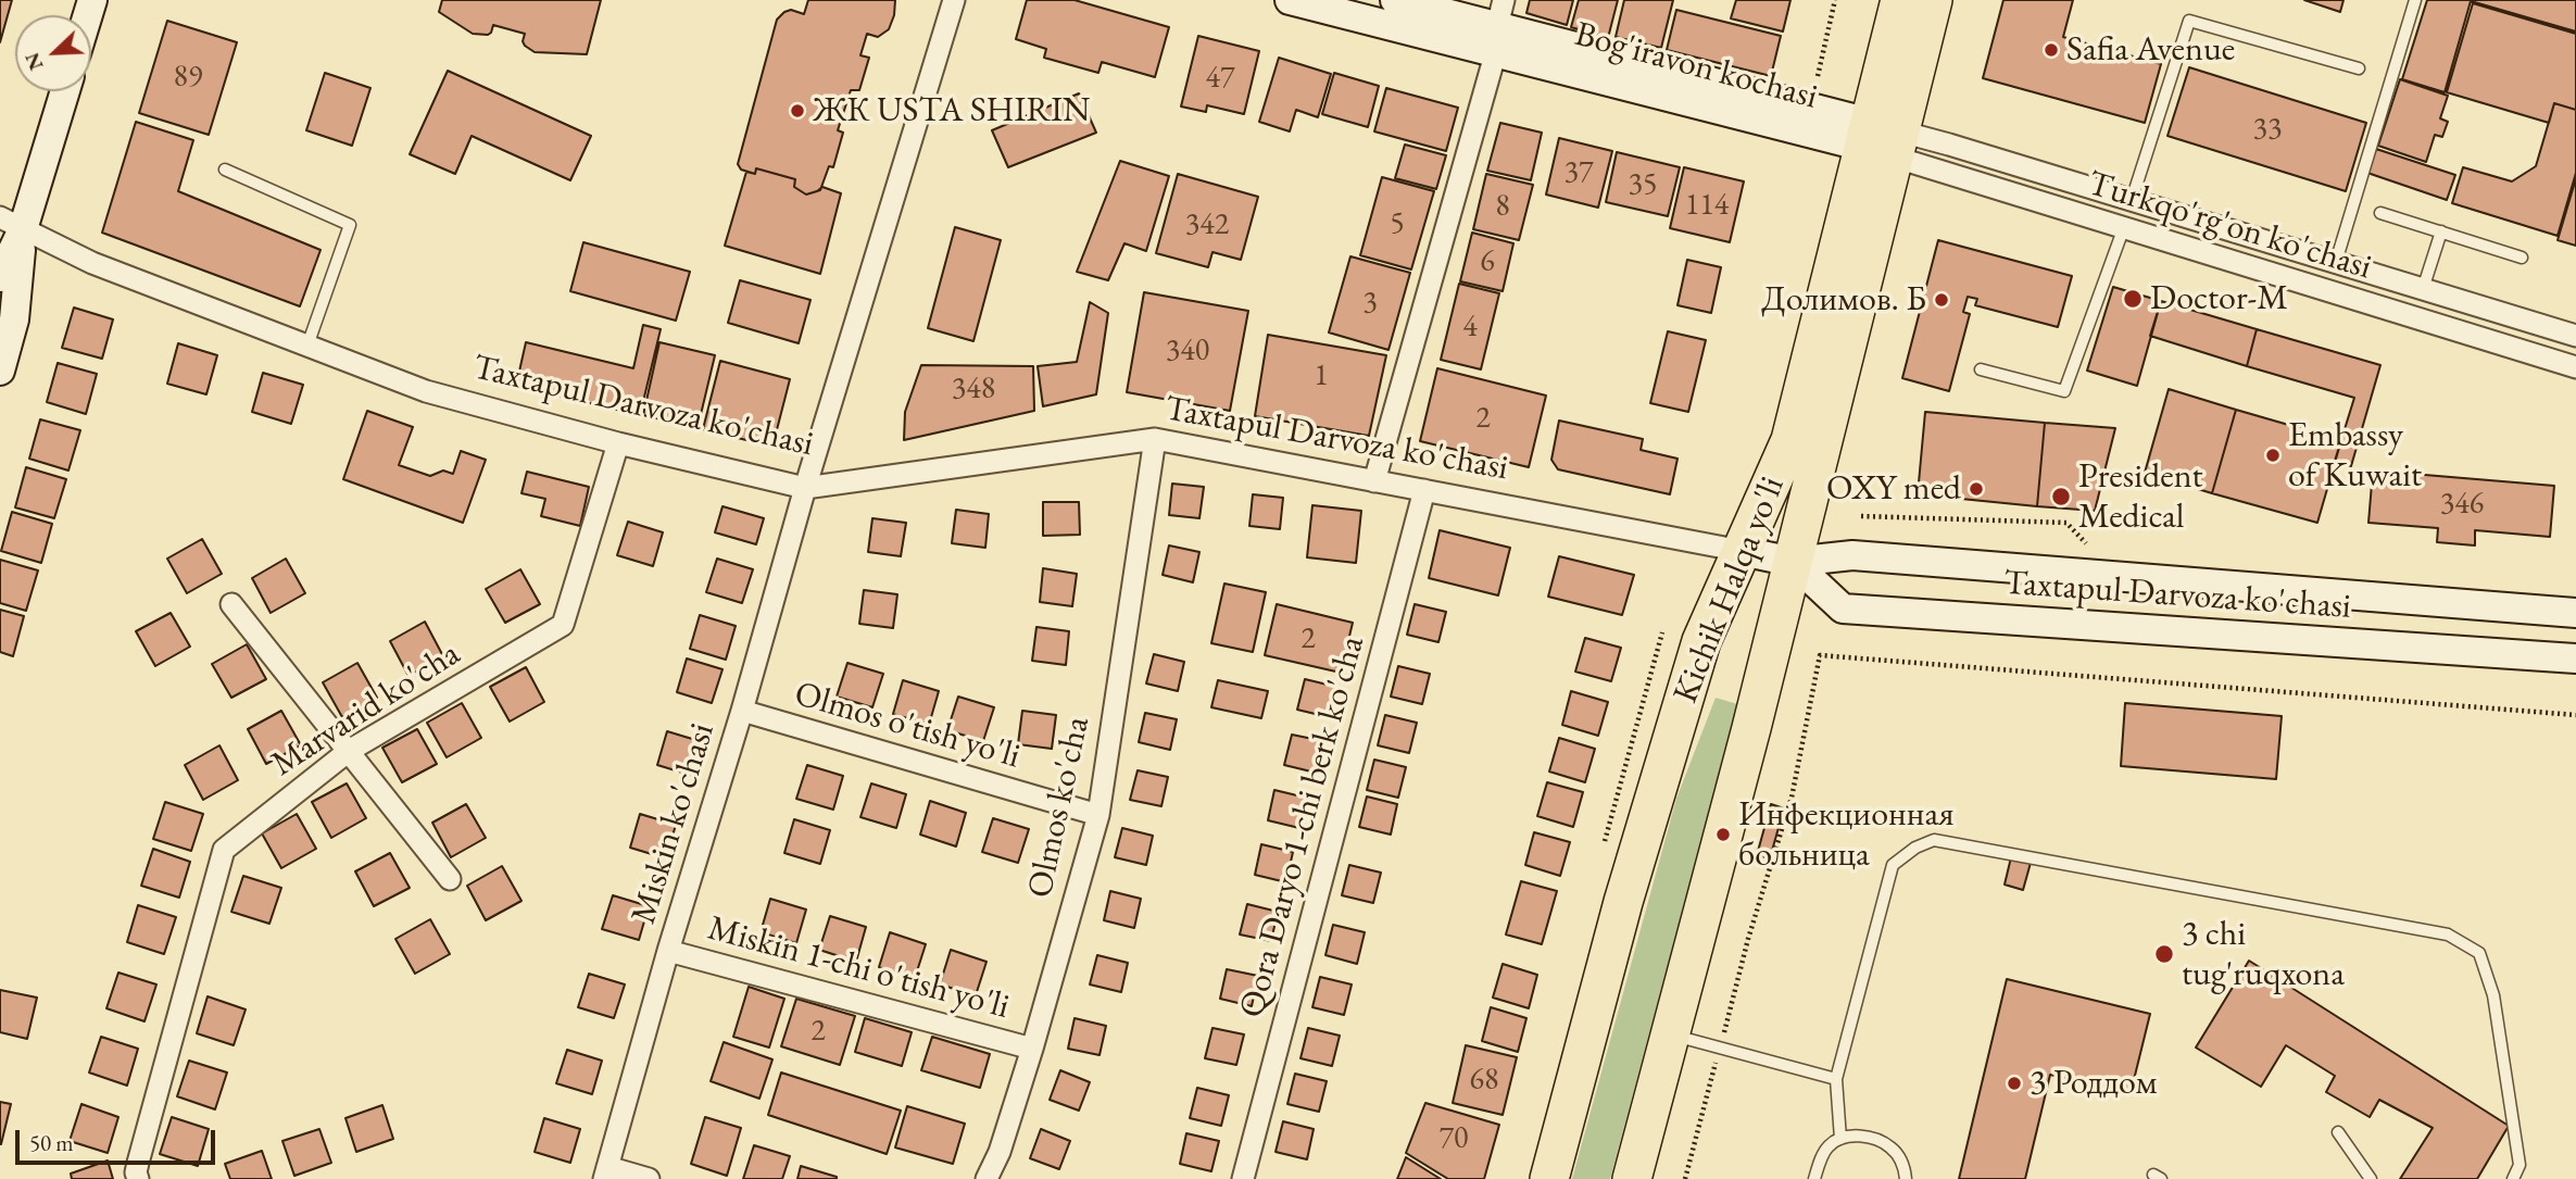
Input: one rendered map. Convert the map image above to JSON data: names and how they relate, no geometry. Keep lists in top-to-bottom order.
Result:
{
  "streets": {
    "highway": ["Kichik Halqa yo'li"],
    "main road": ["Bog'iravon kochasi", "Taxtapul Darvoza ko'chasi"],
    "street": [
      "Turkqo'rg'on ko'chasi",
      "Marvarid ko'cha",
      "Olmos o'tish yo'li",
      "Olmos ko'cha",
      "Miskin ko'chasi",
      "Qora Daryo 1-chi berk ko'cha",
      "Miskin 1-chi o'tish yo'li"
    ]
  },
  "crossings": [
    ["Bog'iravon kochasi", "Turkqo'rg'on ko'chasi"],
    ["Bog'iravon kochasi", "Kichik Halqa yo'li"],
    ["Turkqo'rg'on ko'chasi", "Kichik Halqa yo'li"],
    ["Taxtapul Darvoza ko'chasi", "Kichik Halqa yo'li"],
    ["Taxtapul Darvoza ko'chasi", "Marvarid ko'cha"],
    ["Taxtapul Darvoza ko'chasi", "Olmos ko'cha"],
    ["Taxtapul Darvoza ko'chasi", "Miskin ko'chasi"],
    ["Taxtapul Darvoza ko'chasi", "Qora Daryo 1-chi berk ko'cha"],
    ["Olmos o'tish yo'li", "Olmos ko'cha"],
    ["Olmos o'tish yo'li", "Miskin ko'chasi"],
    ["Olmos ko'cha", "Miskin 1-chi o'tish yo'li"],
    ["Miskin ko'chasi", "Miskin 1-chi o'tish yo'li"]
  ],
  "places": [
    "Safia Avenue",
    "ЖК USTA SHIRIN",
    "Doctor-M",
    "Долимов. Б",
    "Embassy of Kuwait",
    "OXY med",
    "President Medical",
    "Инфекционная больница",
    "3 chi tug'ruqxona",
    "3 Роддом"
  ],
  "house_numbers": [
    "89",
    "47",
    "33",
    "37",
    "35",
    "114",
    "8",
    "5",
    "342",
    "6",
    "3",
    "4",
    "340",
    "1",
    "348",
    "2",
    "346",
    "2",
    "2",
    "68",
    "70"
  ],
  "scale_bar": "50 m",
  "north": "bottom left"
}
